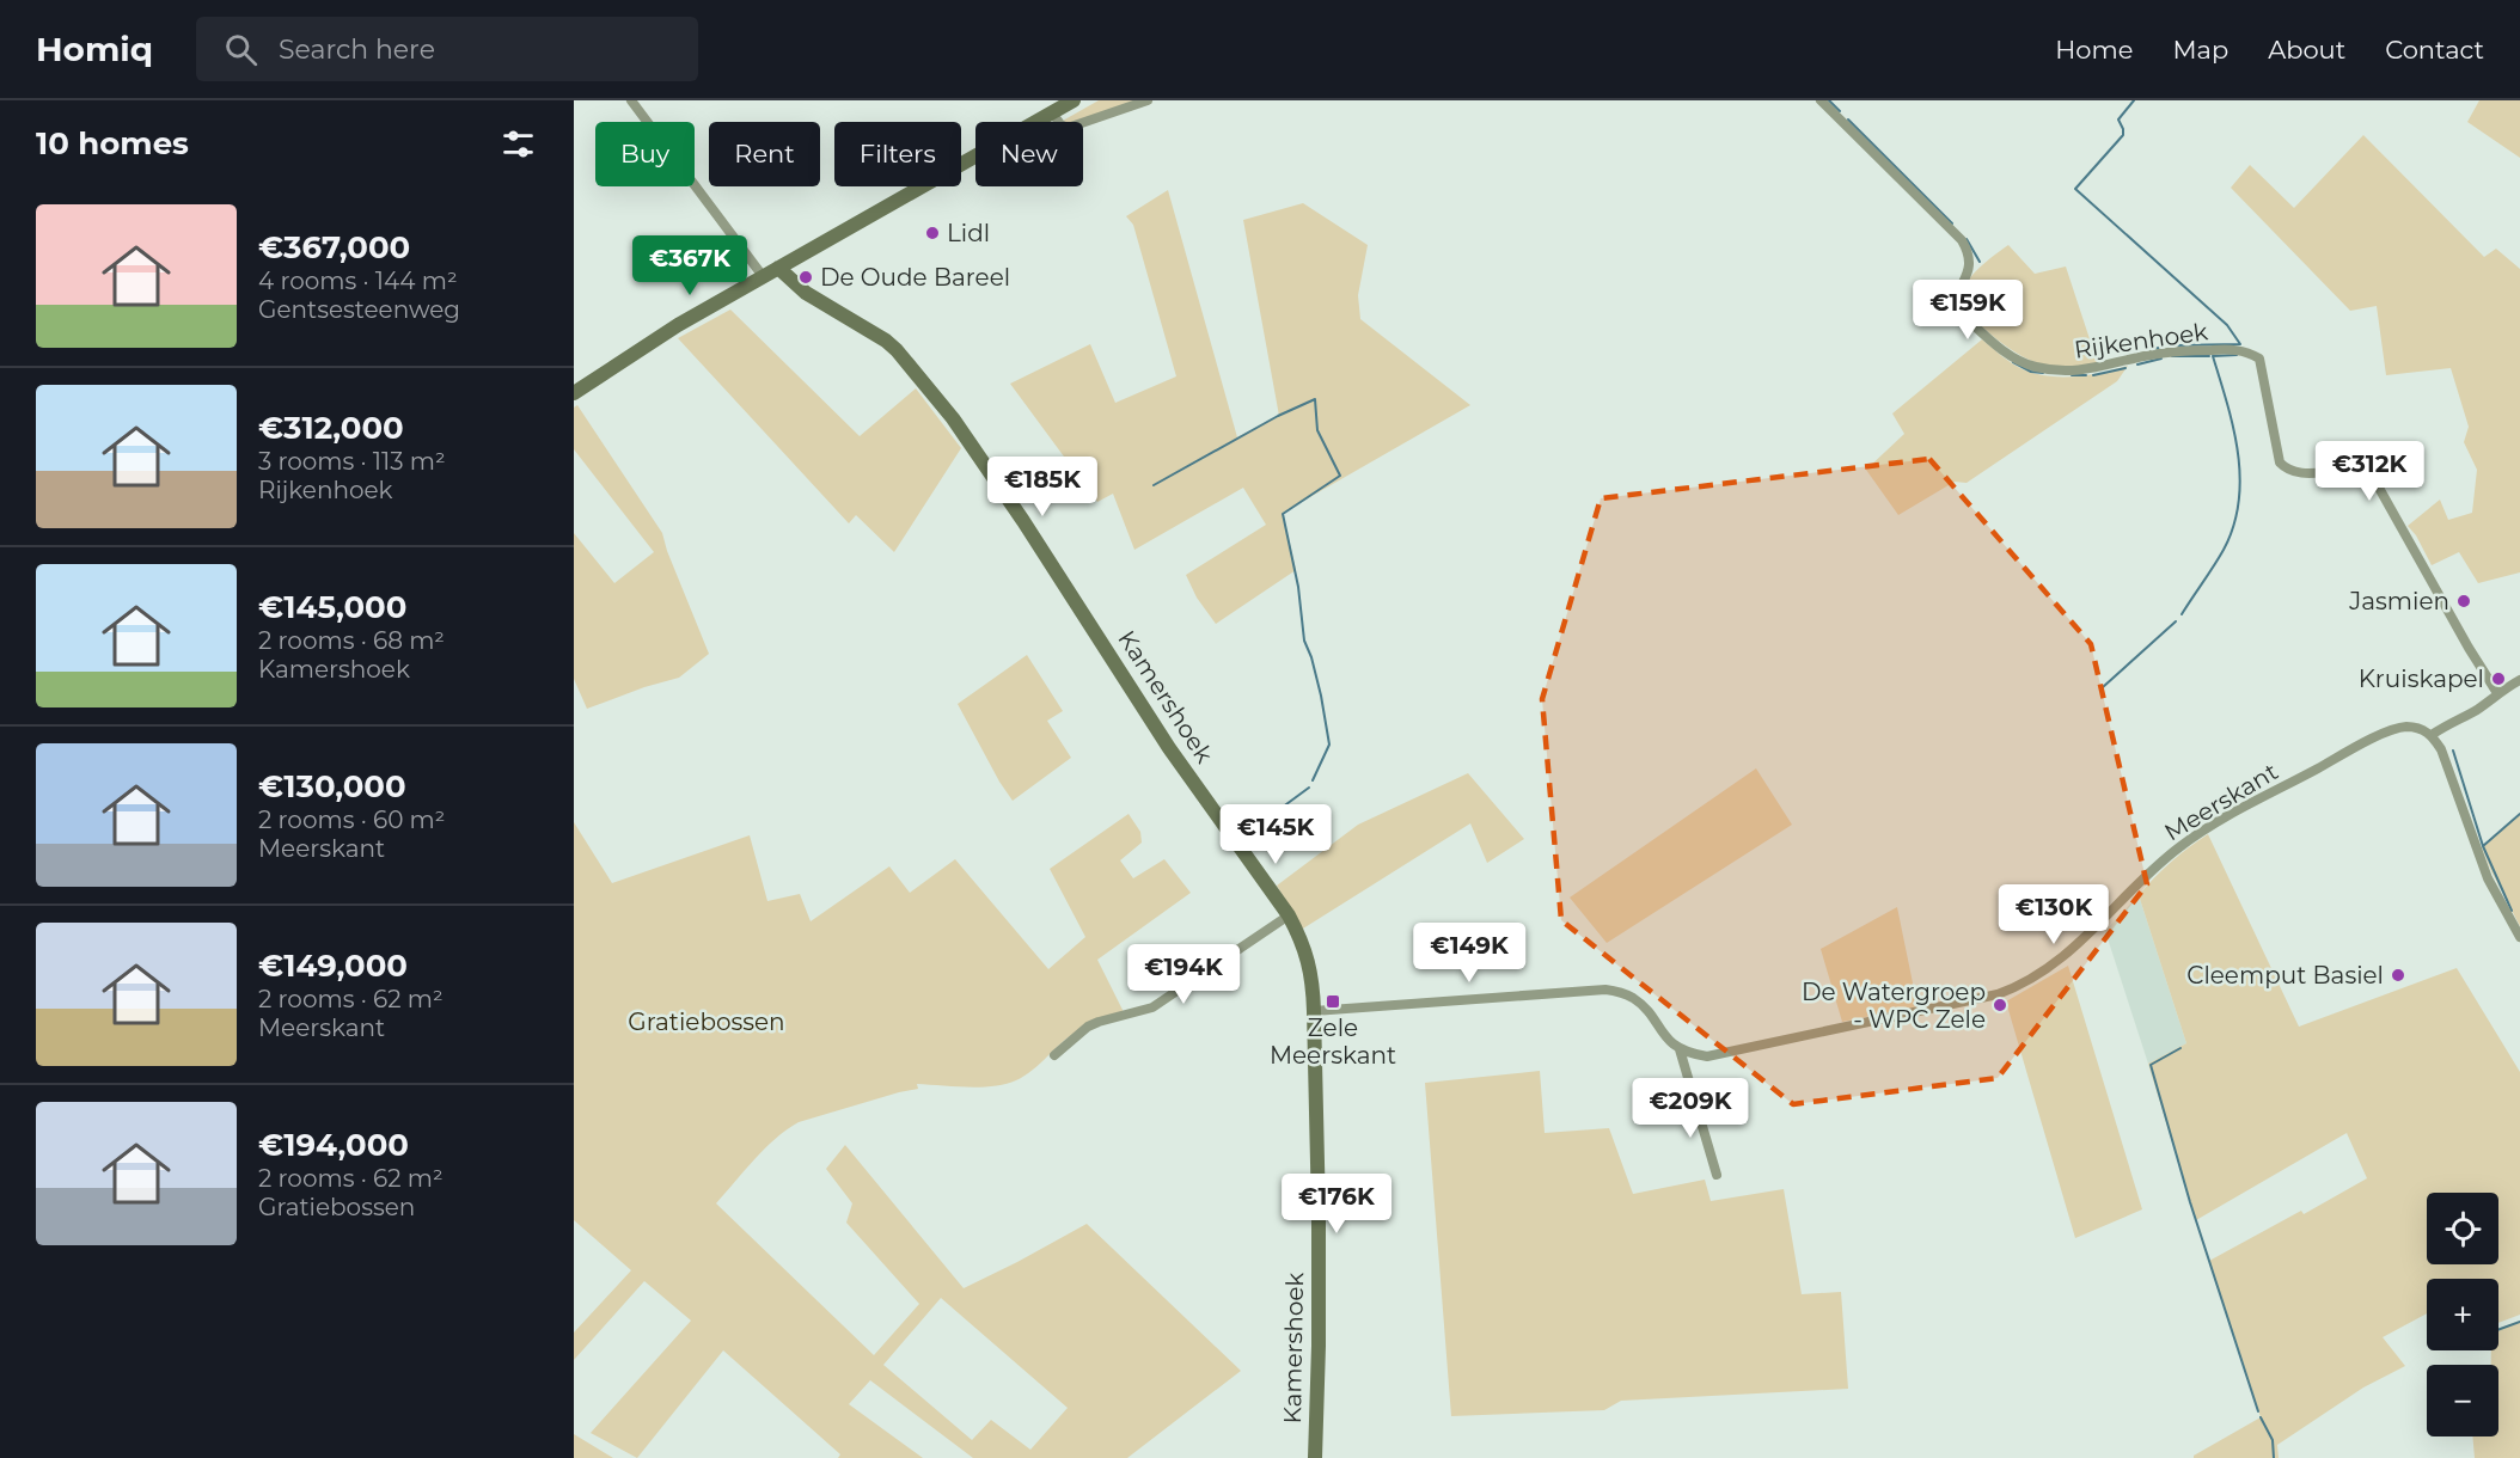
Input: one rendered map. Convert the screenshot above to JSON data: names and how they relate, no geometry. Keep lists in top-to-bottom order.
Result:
{
  "streets": {
    "street": ["Rijkenhoek", "Kamershoek", "Meerskant"]
  },
  "parks": ["Gratiebossen"],
  "places": {
    "other": [
      "Lidl",
      "De Oude Bareel",
      "Jasmien",
      "Kruiskapel",
      "Cleemput Basiel",
      "De Watergroep - WPC Zele"
    ],
    "transit": ["Zele Meerskant"]
  },
  "page": {
    "header": "Homiq",
    "search": "Search here",
    "nav": [
      "Home",
      "Map",
      "About",
      "Contact"
    ],
    "heading": "10 homes",
    "chip": [
      "Buy",
      "Rent",
      "Filters",
      "New"
    ],
    "list": [
      {
        "name": "€367,000",
        "note": "4 rooms · 144 m² · Gentsesteenweg"
      },
      {
        "name": "€312,000",
        "note": "3 rooms · 113 m² · Rijkenhoek"
      },
      {
        "name": "€145,000",
        "note": "2 rooms · 68 m² · Kamershoek"
      },
      {
        "name": "€130,000",
        "note": "2 rooms · 60 m² · Meerskant"
      },
      {
        "name": "€149,000",
        "note": "2 rooms · 62 m² · Meerskant"
      },
      {
        "name": "€194,000",
        "note": "2 rooms · 62 m² · Gratiebossen"
      }
    ],
    "price": [
      "€367K",
      "€159K",
      "€312K",
      "€185K",
      "€145K",
      "€130K",
      "€149K",
      "€194K",
      "€209K",
      "€176K"
    ],
    "map_buttons": ["+", "−"]
  }
}
